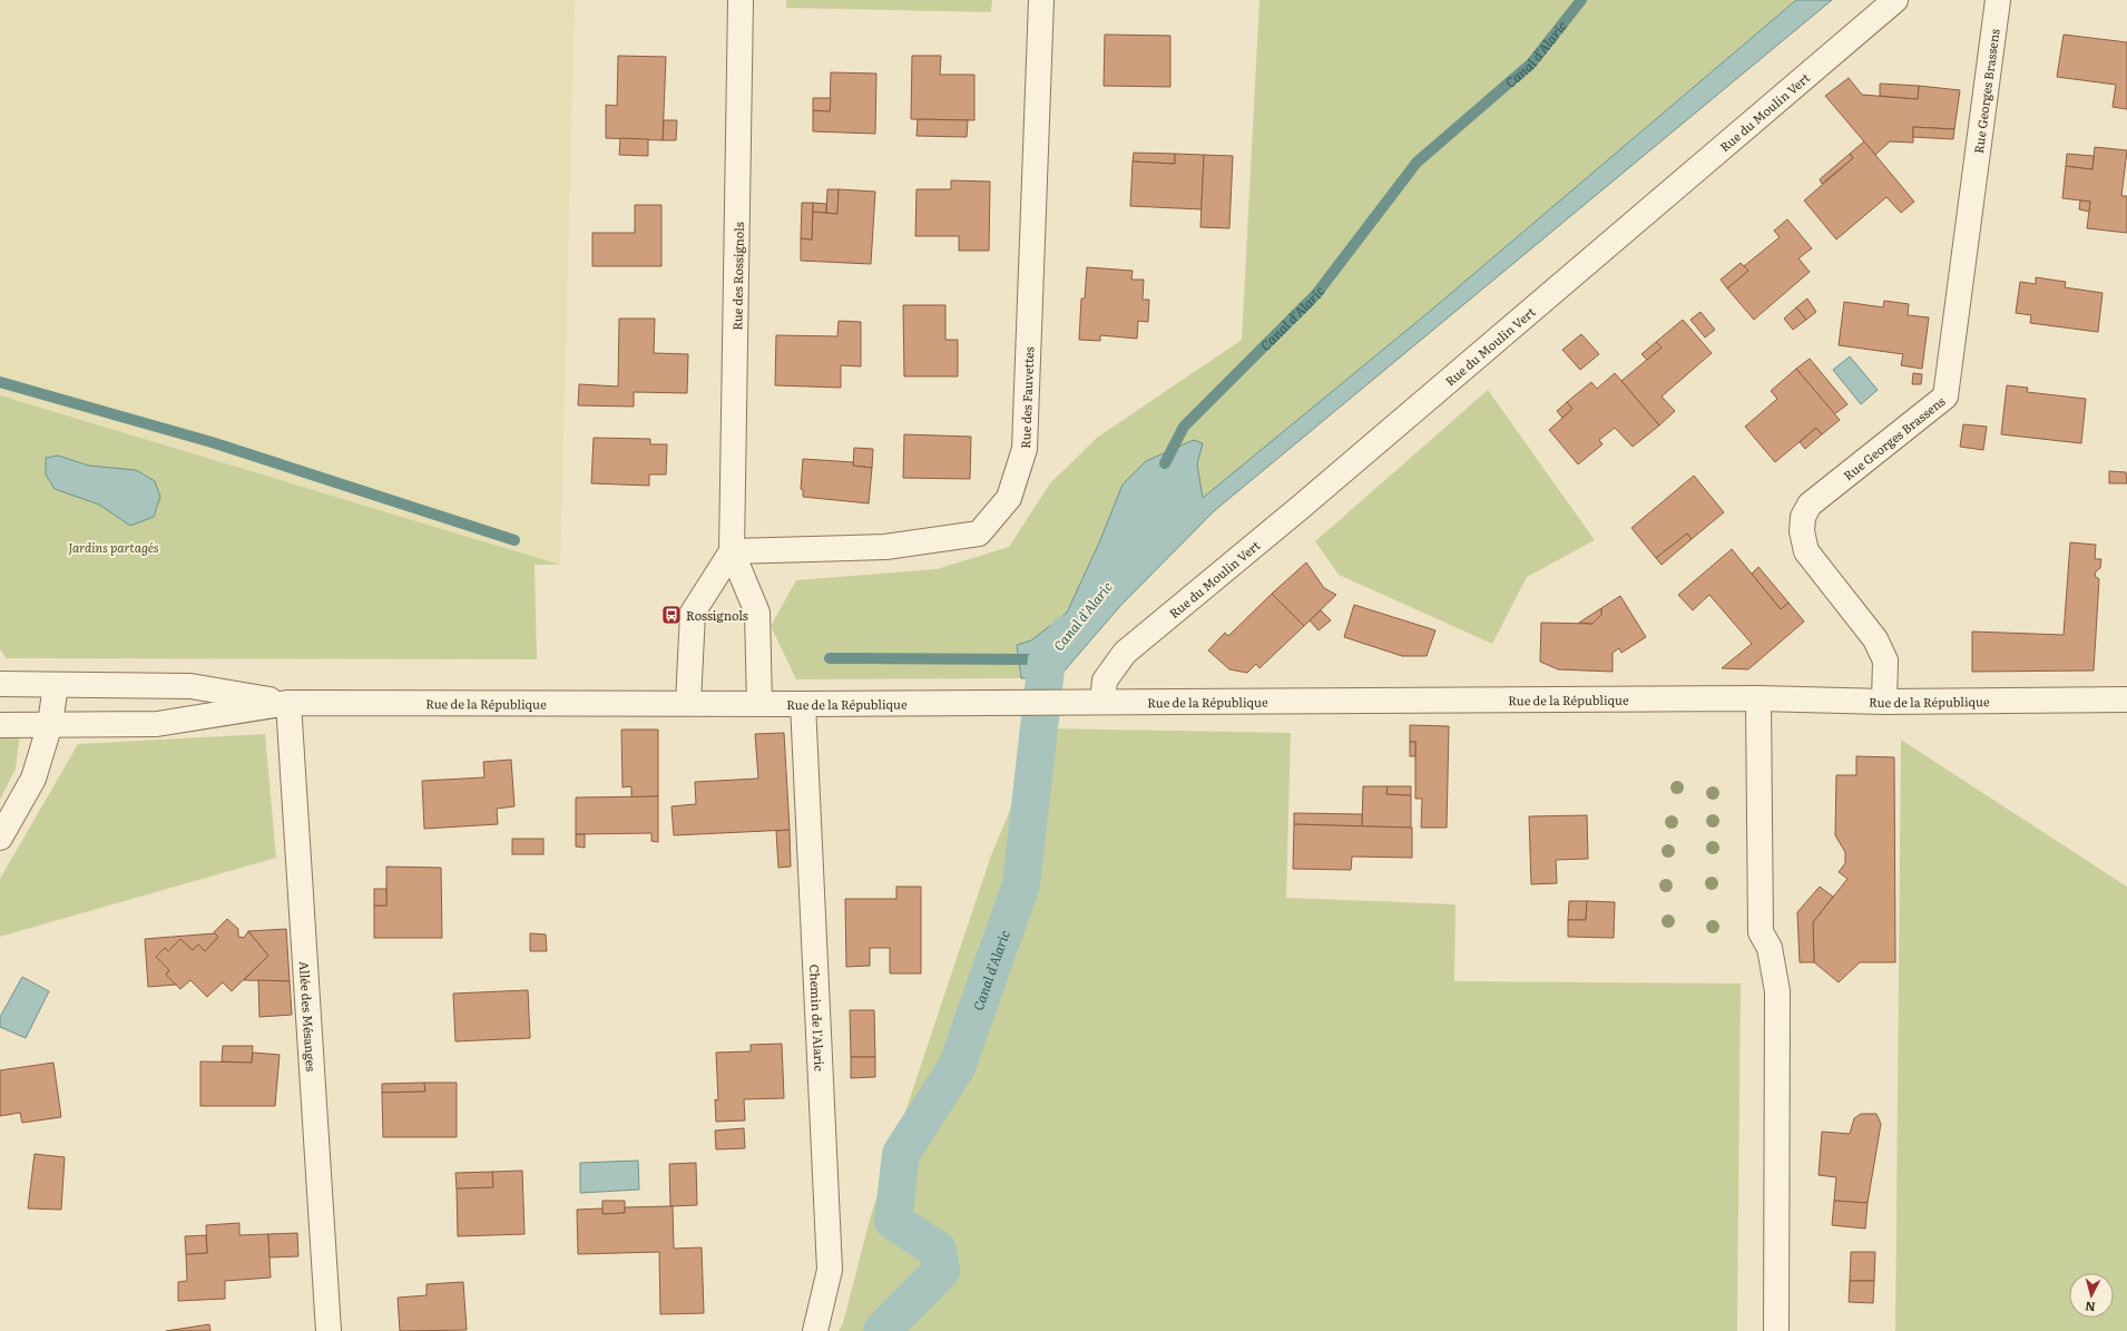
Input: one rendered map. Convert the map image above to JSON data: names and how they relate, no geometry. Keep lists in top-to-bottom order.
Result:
{
  "streets": {
    "street": [
      "Rue Georges Brassens",
      "Rue du Moulin Vert",
      "Rue des Rossignols",
      "Rue des Fauvettes",
      "Rue de la République",
      "Allée des Mésanges",
      "Chemin de l'Alaric"
    ]
  },
  "crossings": [
    ["Rue Georges Brassens", "Rue de la République"],
    ["Rue du Moulin Vert", "Rue de la République"],
    ["Rue des Rossignols", "Rue des Fauvettes"],
    ["Rue des Rossignols", "Rue de la République"],
    ["Rue de la République", "Allée des Mésanges"],
    ["Rue de la République", "Chemin de l'Alaric"]
  ],
  "water": ["Canal d'Alaric"],
  "parks": ["Jardins partagés"],
  "places": {
    "bus stop": ["Rossignols"]
  },
  "north": "bottom"
}
